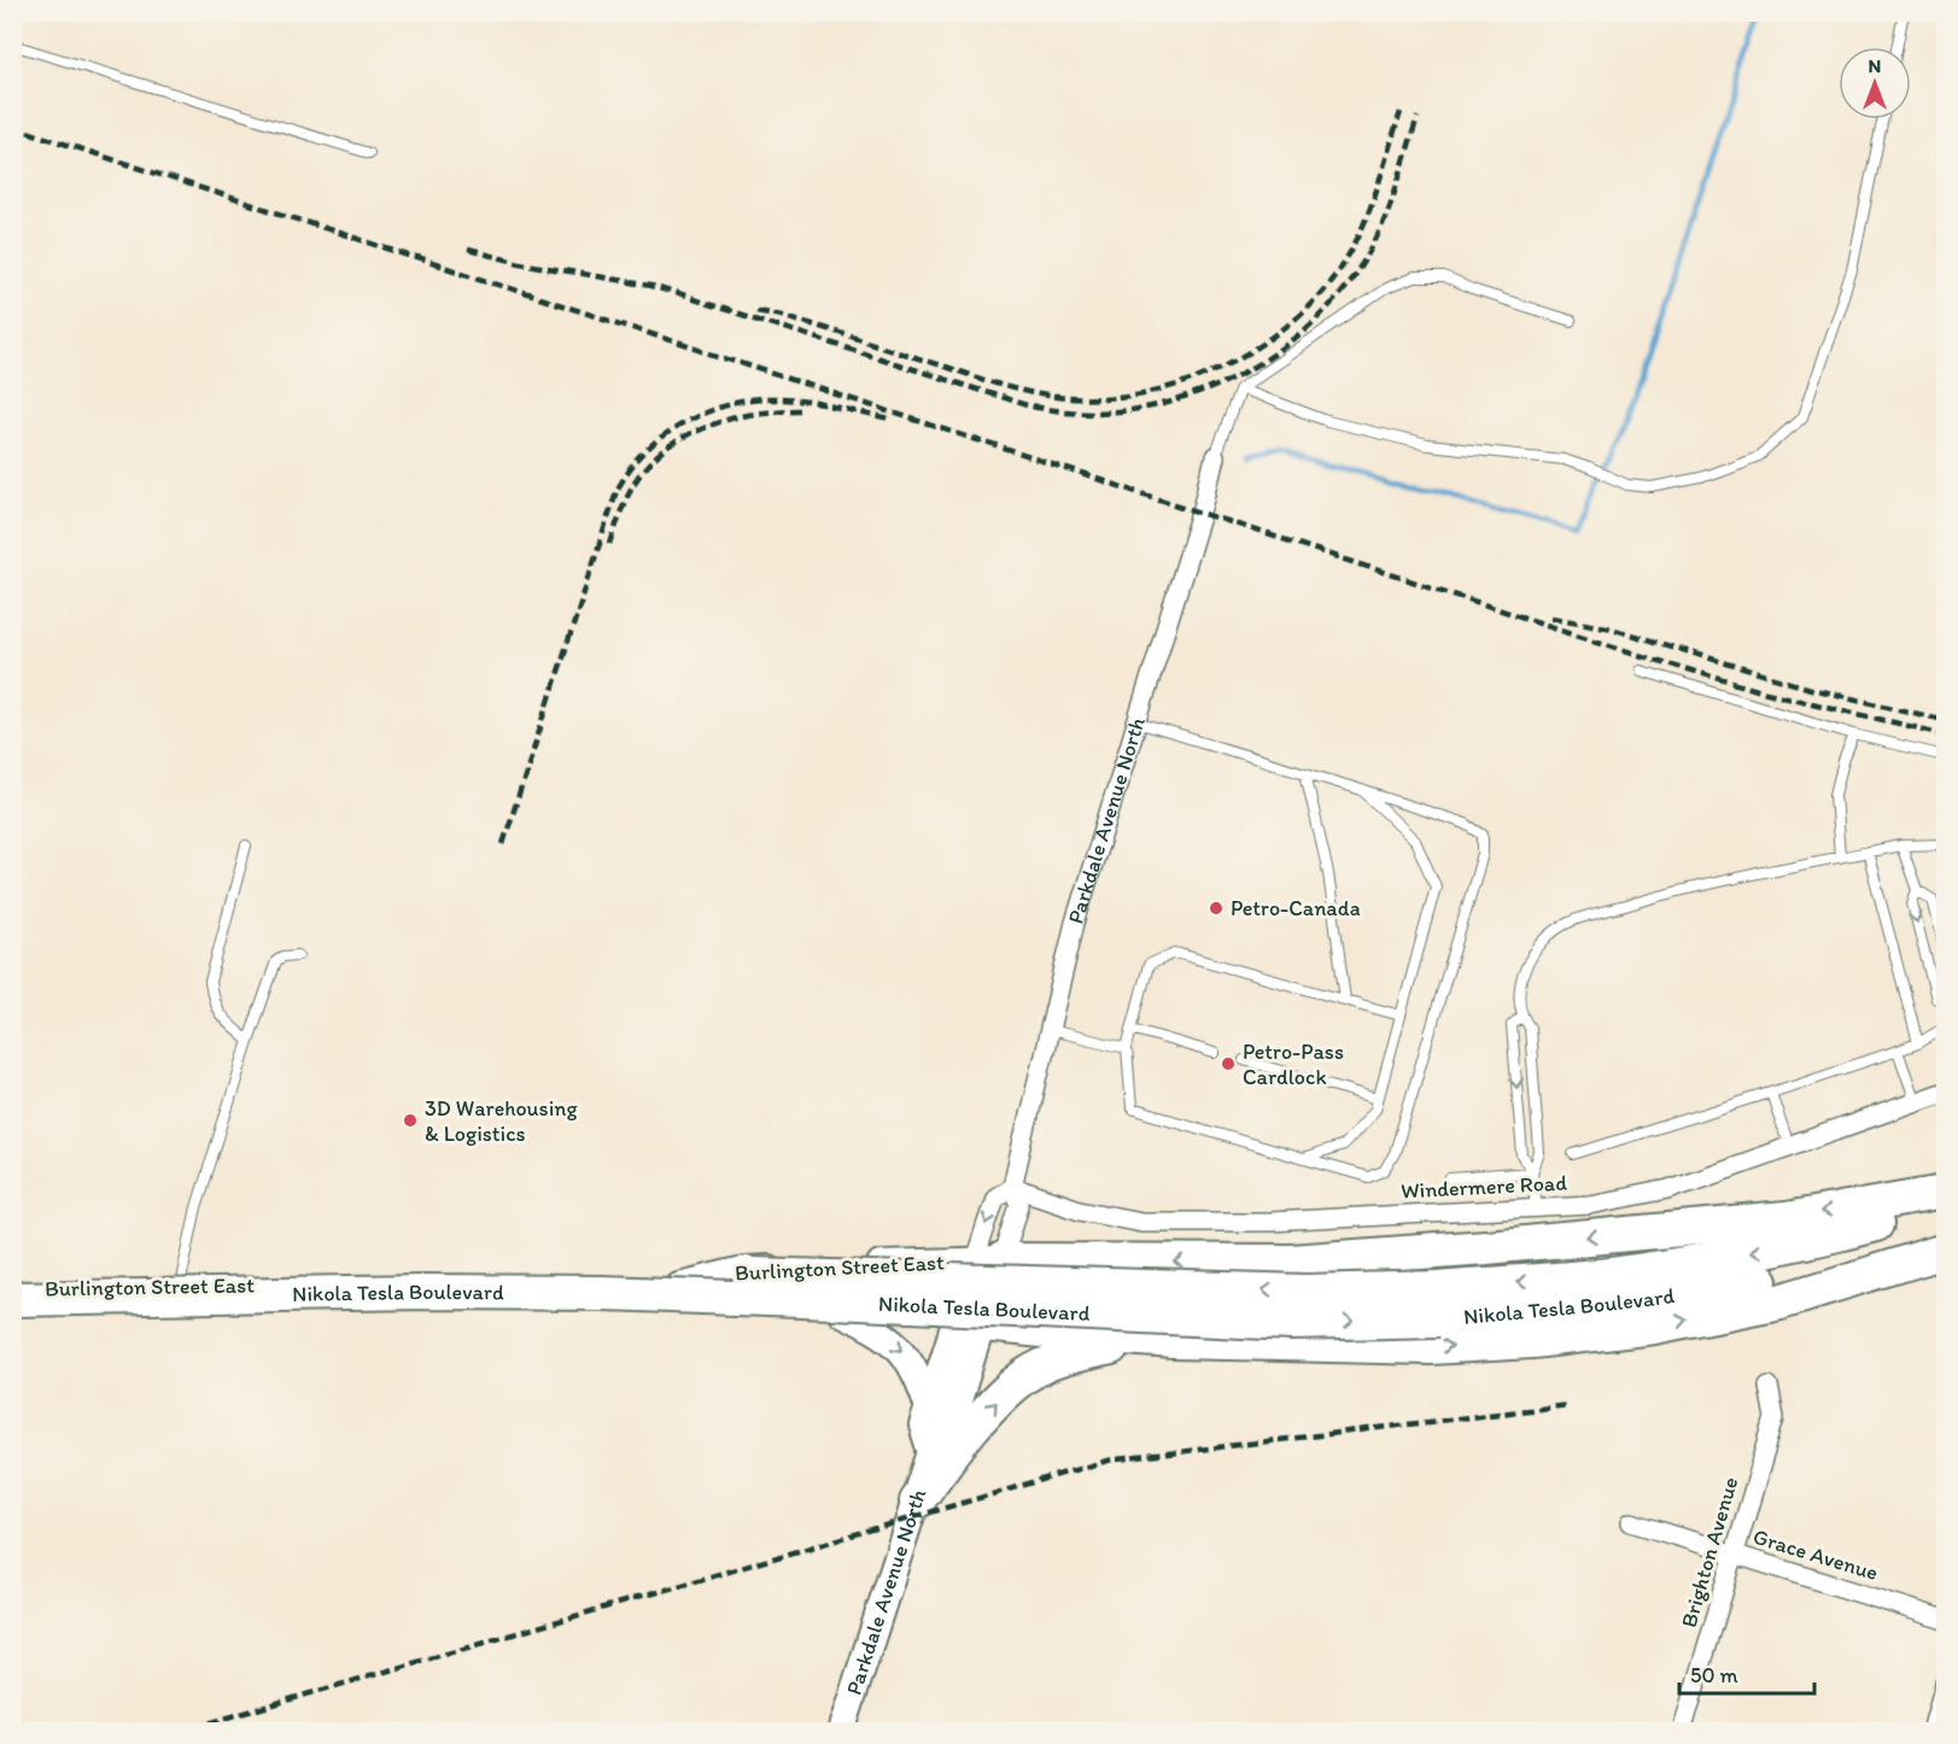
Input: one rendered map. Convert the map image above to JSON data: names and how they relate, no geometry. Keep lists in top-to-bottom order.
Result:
{
  "streets": {
    "highway": ["Nikola Tesla Boulevard"],
    "main road": ["Parkdale Avenue North", "Burlington Street East"],
    "street": ["Windermere Road", "Brighton Avenue", "Grace Avenue"]
  },
  "crossings": [
    ["Parkdale Avenue North", "Windermere Road"],
    ["Parkdale Avenue North", "Burlington Street East"],
    ["Brighton Avenue", "Grace Avenue"]
  ],
  "places": ["Petro-Canada", "Petro-Pass Cardlock", "3D Warehousing & Logistics"],
  "scale_bar": "50 m",
  "north": "top"
}
